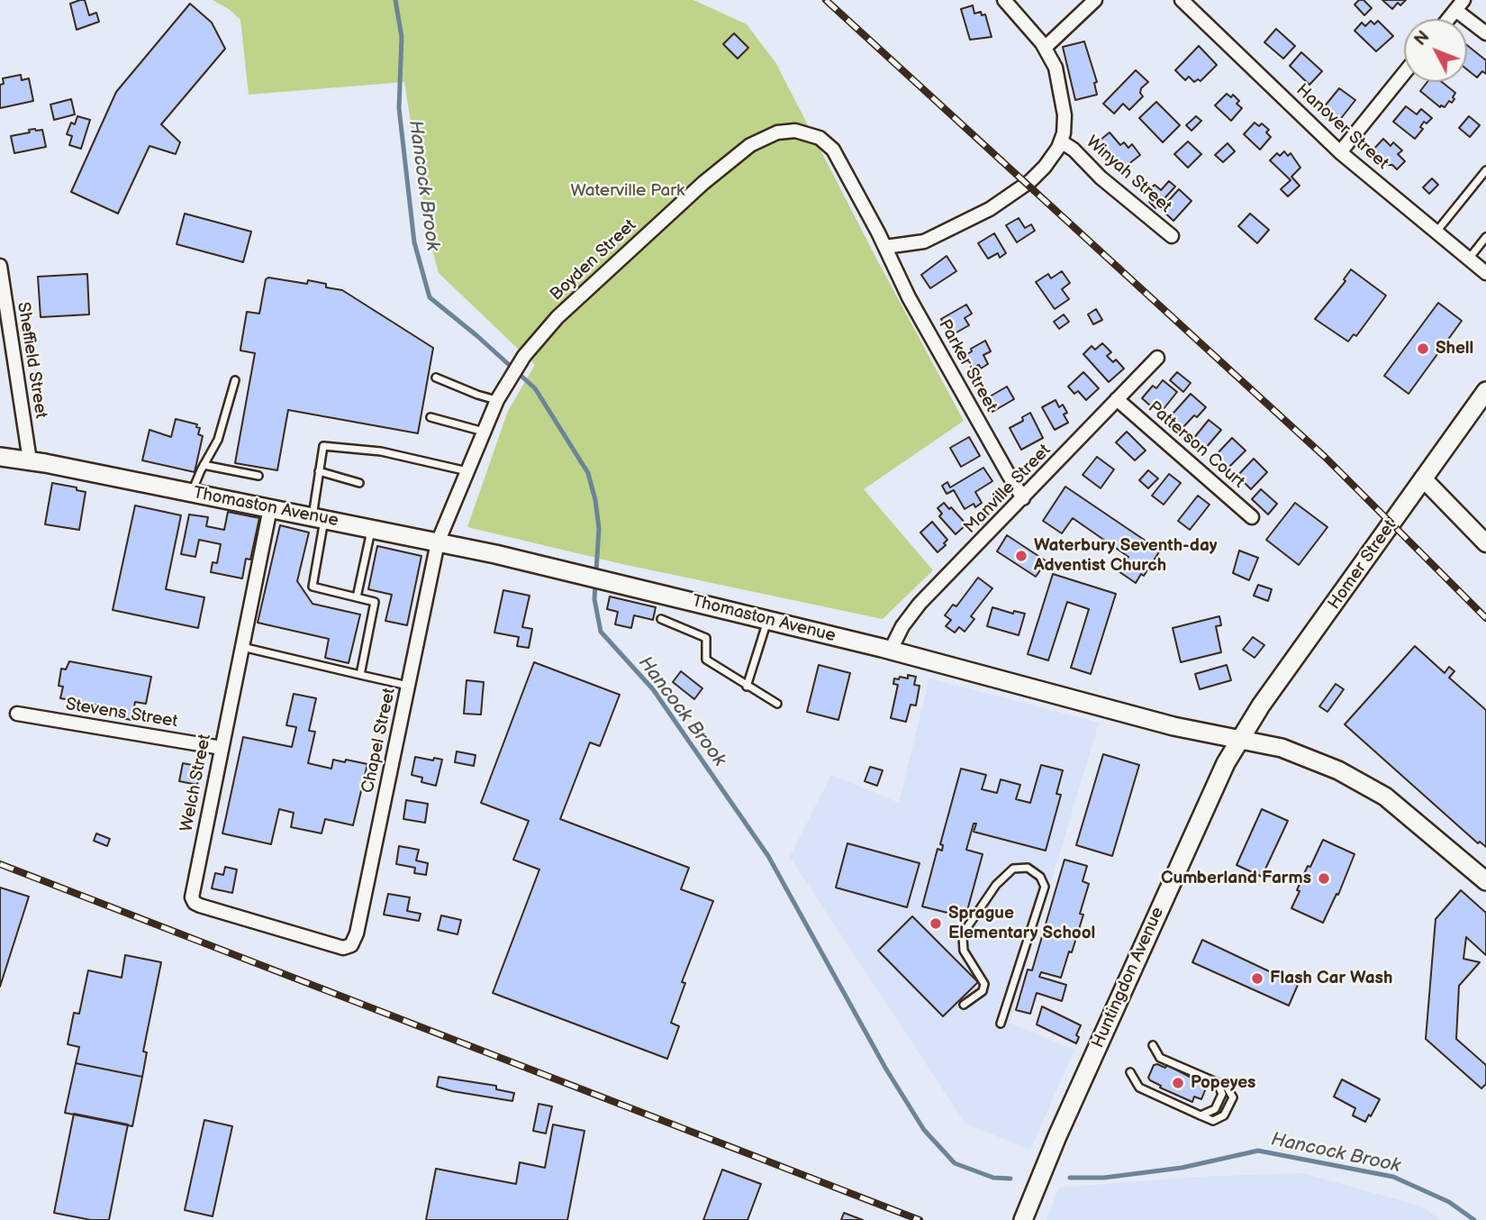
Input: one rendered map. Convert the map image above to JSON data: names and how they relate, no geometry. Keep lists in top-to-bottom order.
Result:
{
  "streets": {
    "main road": ["Thomaston Avenue", "Homer Street", "Huntingdon Avenue"],
    "street": [
      "Hanover Street",
      "Winyah Street",
      "Boyden Street",
      "Sheffield Street",
      "Parker Street",
      "Patterson Court",
      "Manville Street",
      "Stevens Street",
      "Chapel Street",
      "Welch Street"
    ]
  },
  "crossings": [
    ["Boyden Street", "Parker Street"],
    ["Boyden Street", "Thomaston Avenue"],
    ["Boyden Street", "Chapel Street"],
    ["Sheffield Street", "Thomaston Avenue"],
    ["Parker Street", "Manville Street"],
    ["Patterson Court", "Manville Street"],
    ["Manville Street", "Thomaston Avenue"],
    ["Thomaston Avenue", "Homer Street"],
    ["Thomaston Avenue", "Chapel Street"],
    ["Thomaston Avenue", "Welch Street"],
    ["Thomaston Avenue", "Huntingdon Avenue"],
    ["Homer Street", "Huntingdon Avenue"],
    ["Stevens Street", "Welch Street"],
    ["Chapel Street", "Welch Street"]
  ],
  "water": ["Hancock Brook"],
  "parks": ["Waterville Park"],
  "places": [
    "Shell",
    "Waterbury Seventh-day Adventist Church",
    "Cumberland Farms",
    "Sprague Elementary School",
    "Flash Car Wash",
    "Popeyes"
  ],
  "north": "top left"
}
